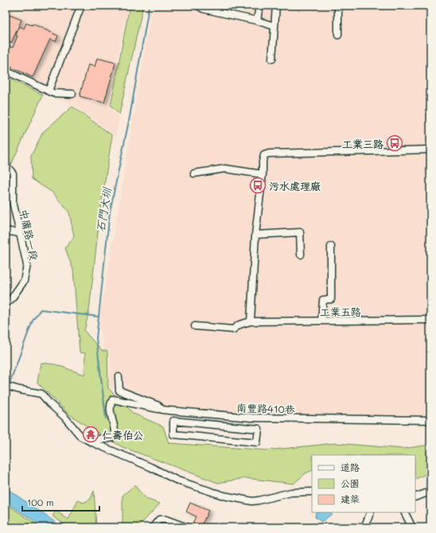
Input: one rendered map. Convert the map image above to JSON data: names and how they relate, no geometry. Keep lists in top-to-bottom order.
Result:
{
  "streets": {
    "street": ["中庸路一段", "工業五路", "南豐路410巷"]
  },
  "water": ["石門大圳"],
  "places": {
    "bus stop": ["工業三路", "污水處理廠"],
    "temple": ["仁壽伯公"]
  },
  "legend": ["道路", "公園", "建築"],
  "scale_bar": "100 m"
}
